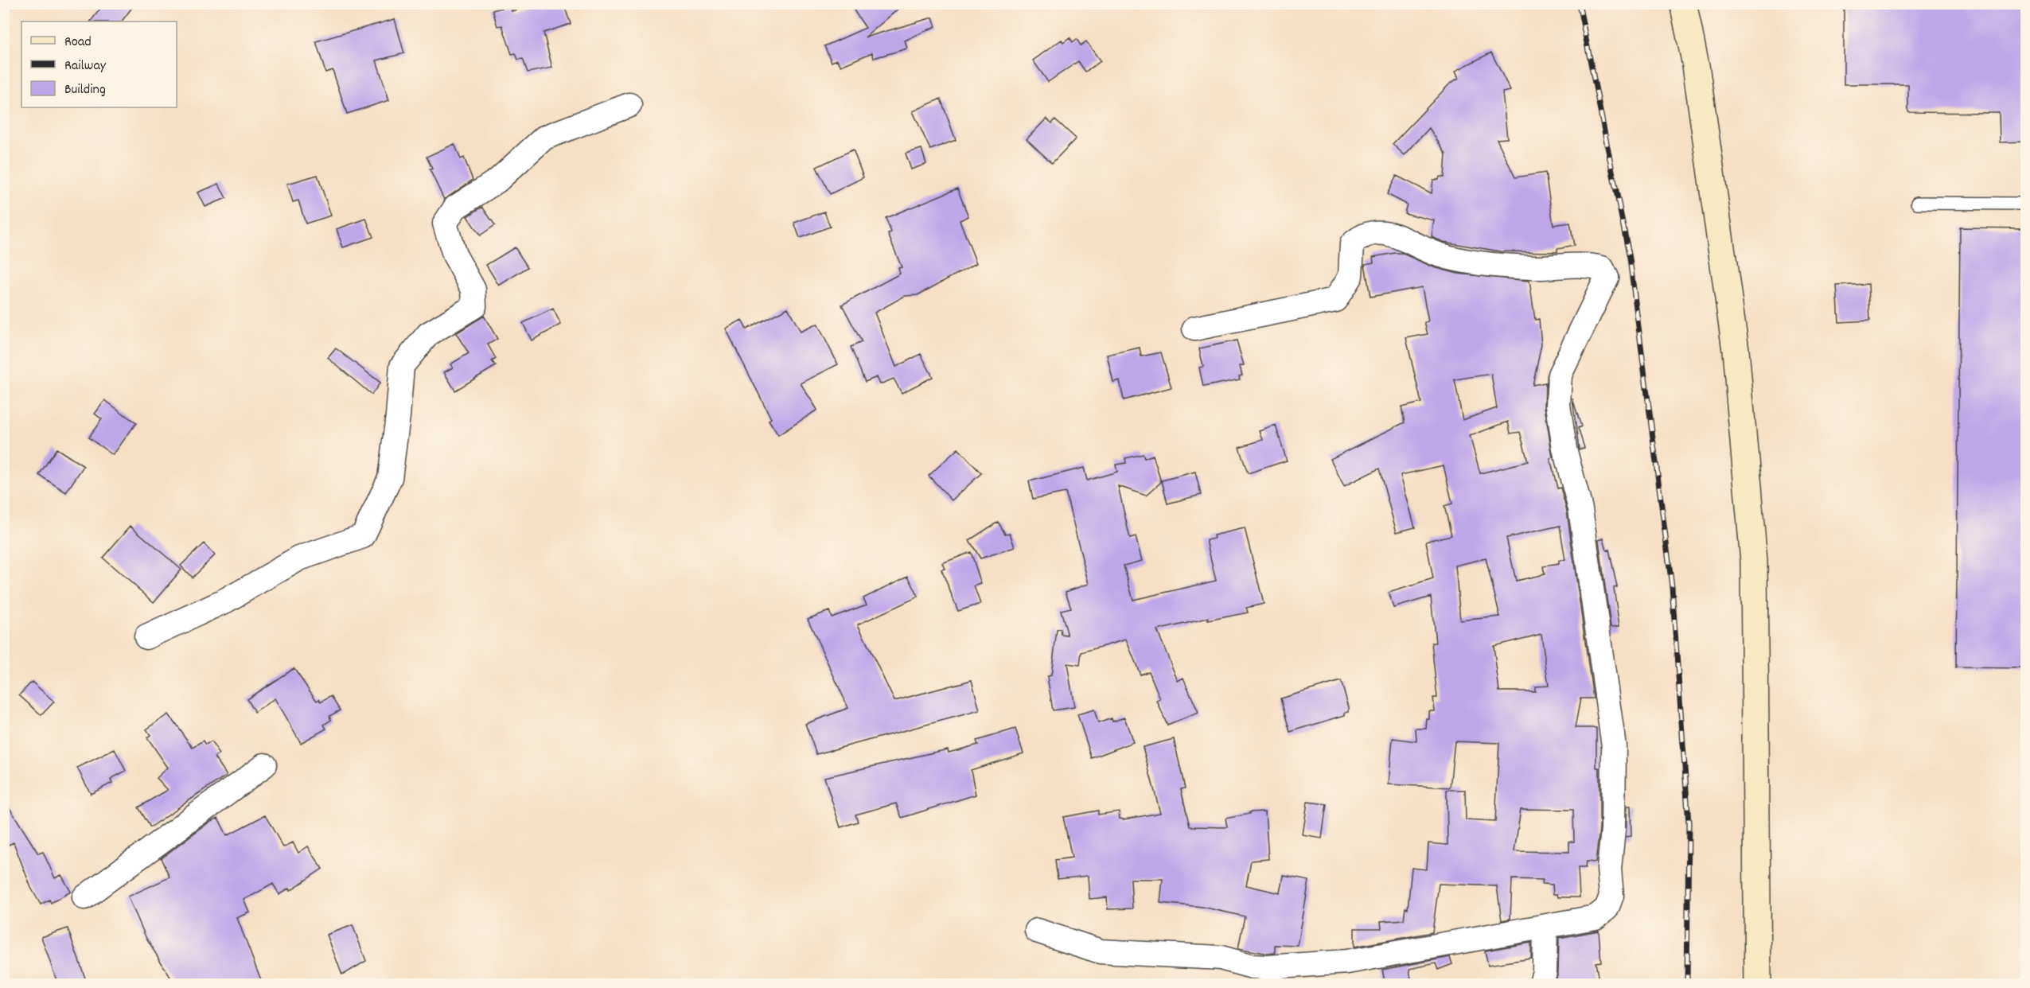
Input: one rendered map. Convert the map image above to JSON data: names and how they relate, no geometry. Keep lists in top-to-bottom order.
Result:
{
  "legend": ["Road", "Railway", "Building"]
}
